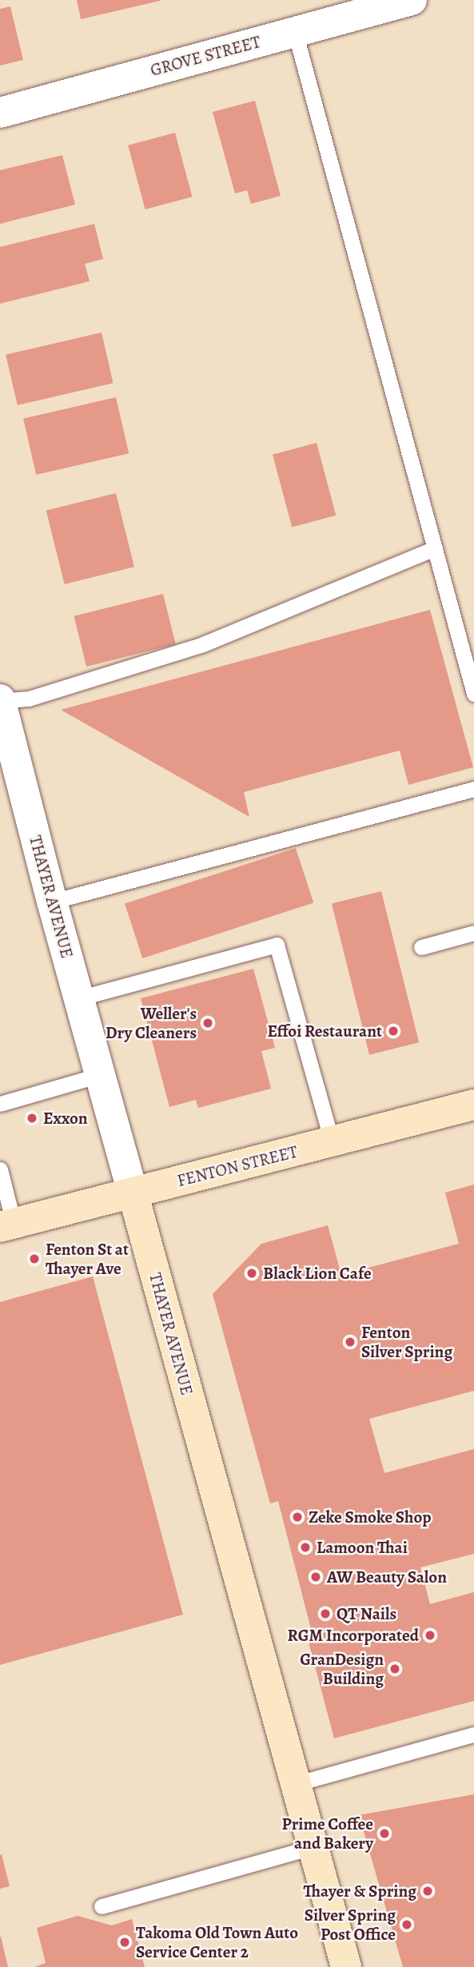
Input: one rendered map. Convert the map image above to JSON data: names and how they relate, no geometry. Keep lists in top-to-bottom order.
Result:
{
  "streets": {
    "street": ["GROVE STREET", "THAYER AVENUE", "FENTON STREET"]
  },
  "crossings": [
    ["THAYER AVENUE", "FENTON STREET"]
  ],
  "places": [
    "Weller's Dry Cleaners",
    "Effoi Restaurant",
    "Exxon",
    "Fenton St at Thayer Ave",
    "Black Lion Cafe",
    "Fenton Silver Spring",
    "Zeke Smoke Shop",
    "Lamoon Thai",
    "AW Beauty Salon",
    "QT Nails",
    "RGM Incorporated",
    "GranDesign Building",
    "Prime Coffee and Bakery",
    "Thayer & Spring",
    "Silver Spring Post Office",
    "Takoma Old Town Auto Service Center 2"
  ]
}
